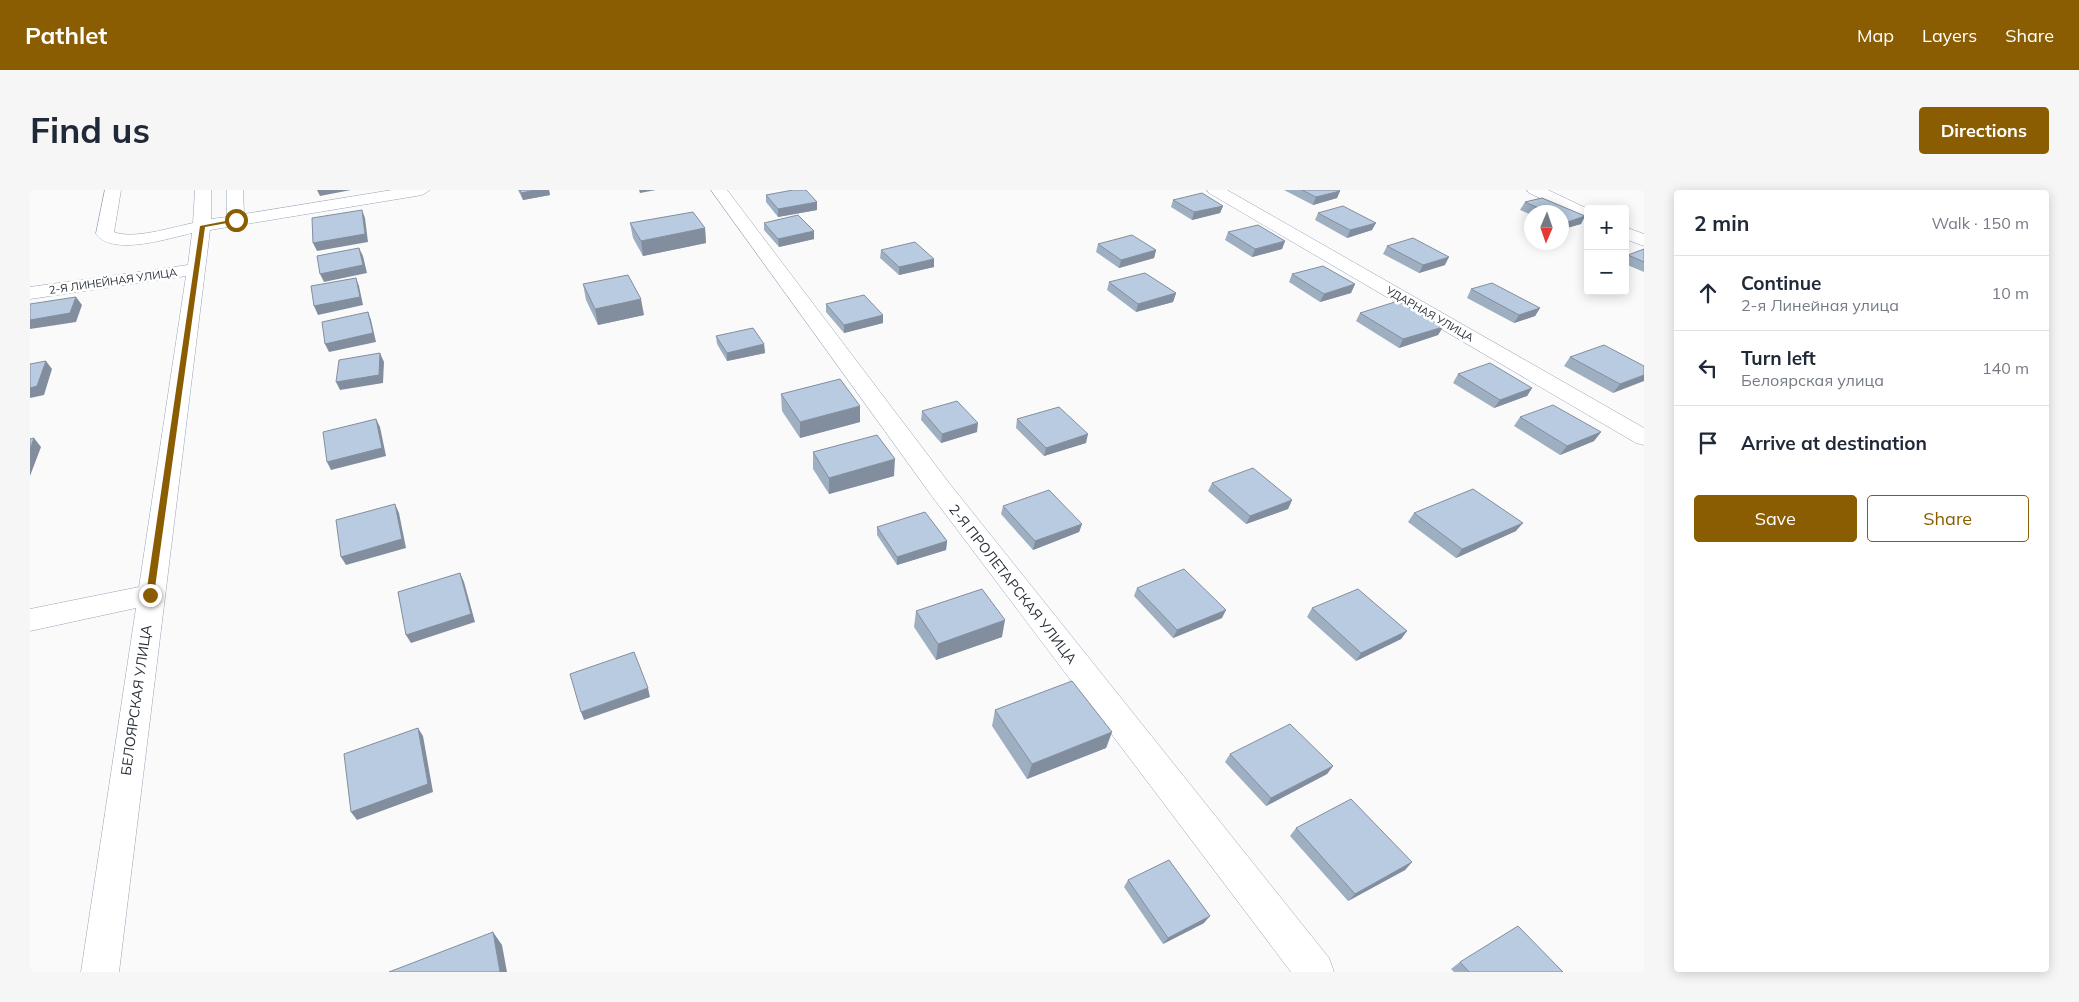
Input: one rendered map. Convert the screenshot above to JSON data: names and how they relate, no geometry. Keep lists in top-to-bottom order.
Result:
{
  "streets": {
    "street": [
      "2-Я ЛИНЕЙНАЯ УЛИЦА",
      "УДАРНАЯ УЛИЦА",
      "2-Я ПРОЛЕТАРСКАЯ УЛИЦА",
      "БЕЛОЯРСКАЯ УЛИЦА"
    ]
  },
  "crossings": [
    ["2-Я ЛИНЕЙНАЯ УЛИЦА", "БЕЛОЯРСКАЯ УЛИЦА"]
  ],
  "north": "bottom",
  "page": {
    "header": "Pathlet",
    "nav": ["Map", "Layers", "Share"],
    "buttons": [
      "Directions",
      ["Save", "Share"]
    ],
    "title": "Find us",
    "heading": ["2 min", "Walk · 150 m"],
    "map_buttons": ["+", "−"],
    "list": [
      ["Continue", "2-я Линейная улица", "10 m"],
      ["Turn left", "Белоярская улица", "140 m"],
      "Arrive at destination"
    ]
  }
}
